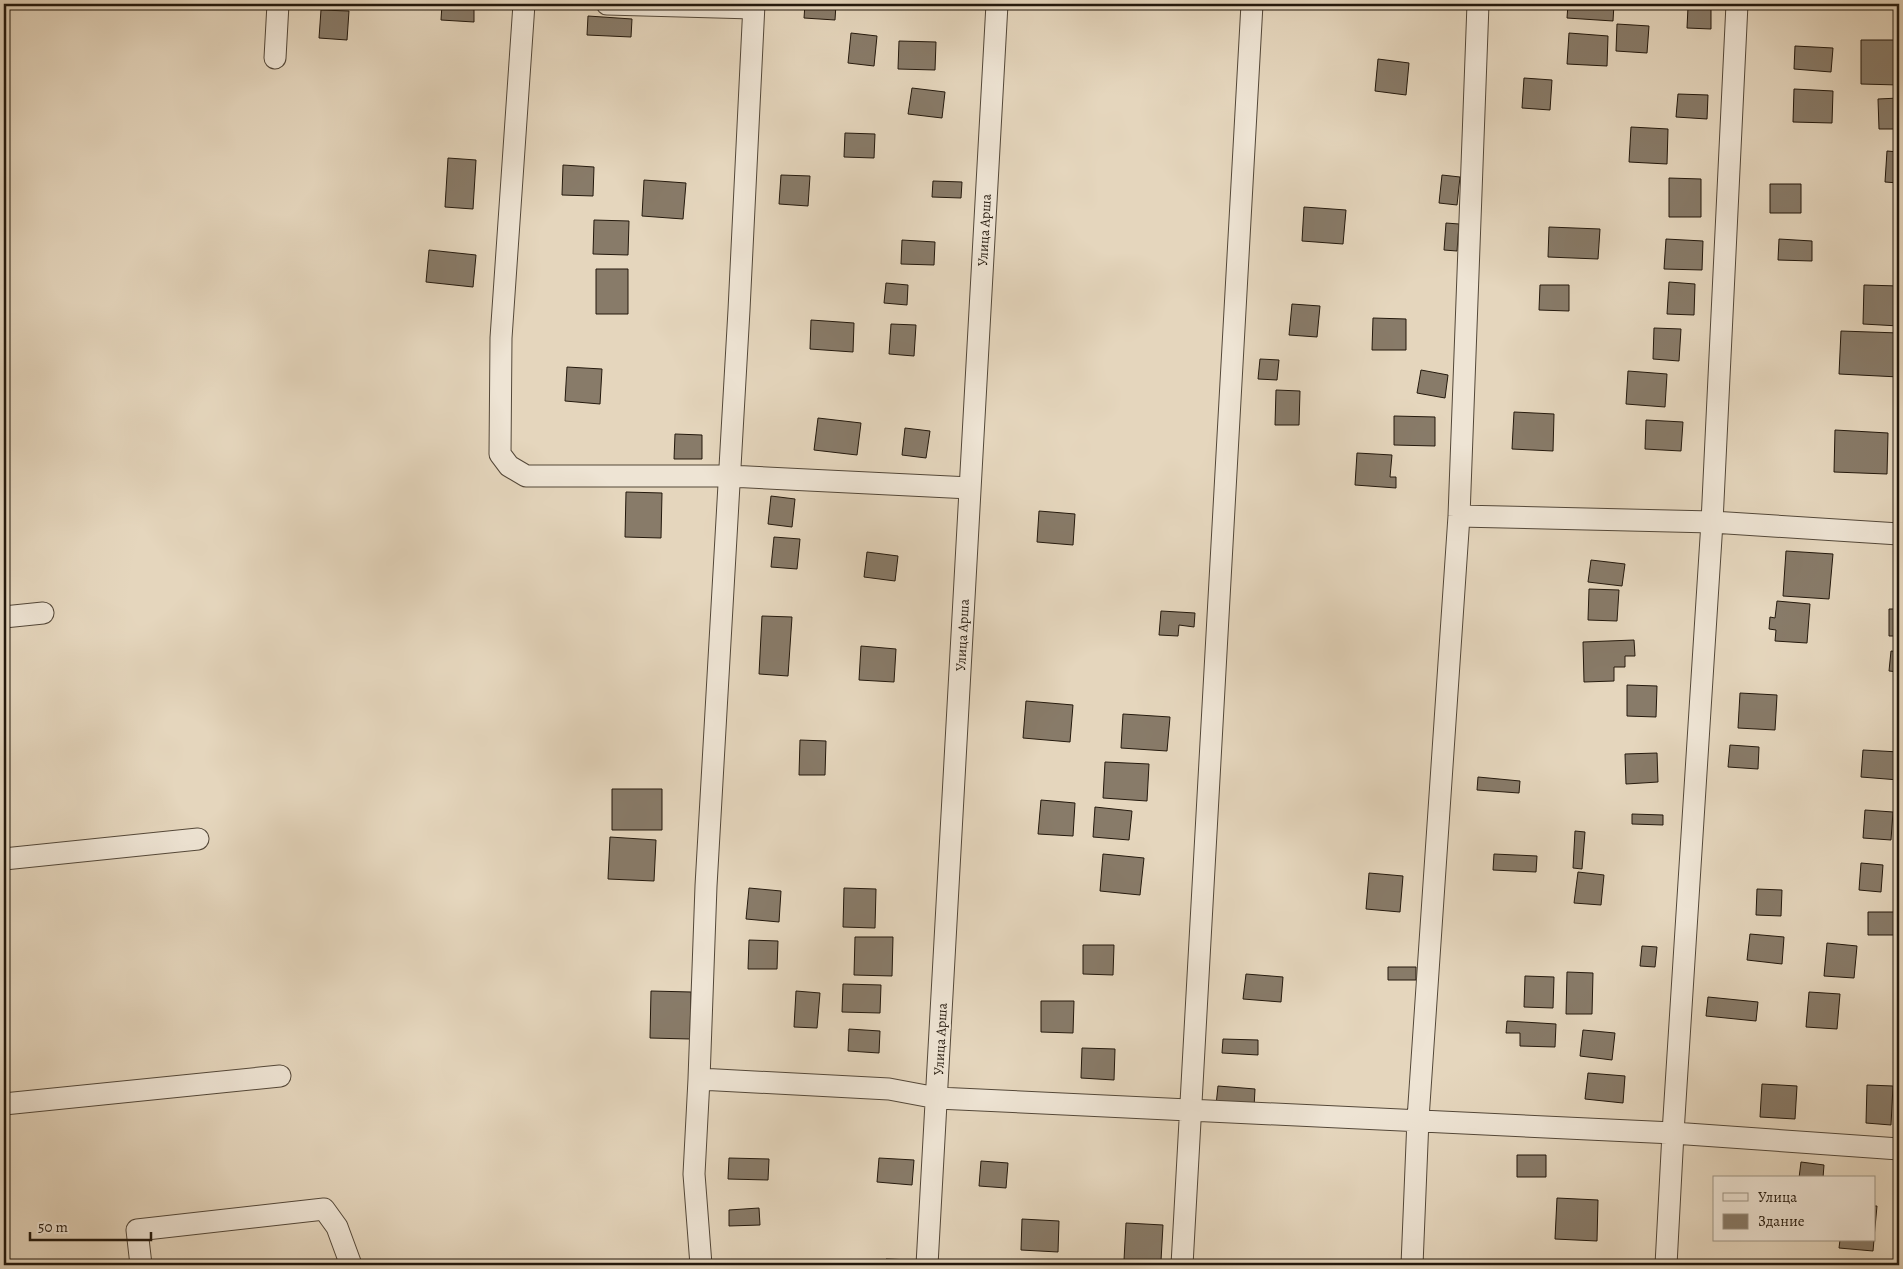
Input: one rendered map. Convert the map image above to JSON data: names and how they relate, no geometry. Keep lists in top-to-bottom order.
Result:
{
  "streets": {
    "street": ["Улица Арша"]
  },
  "legend": ["Улица", "Здание"],
  "scale_bar": "50 m"
}
